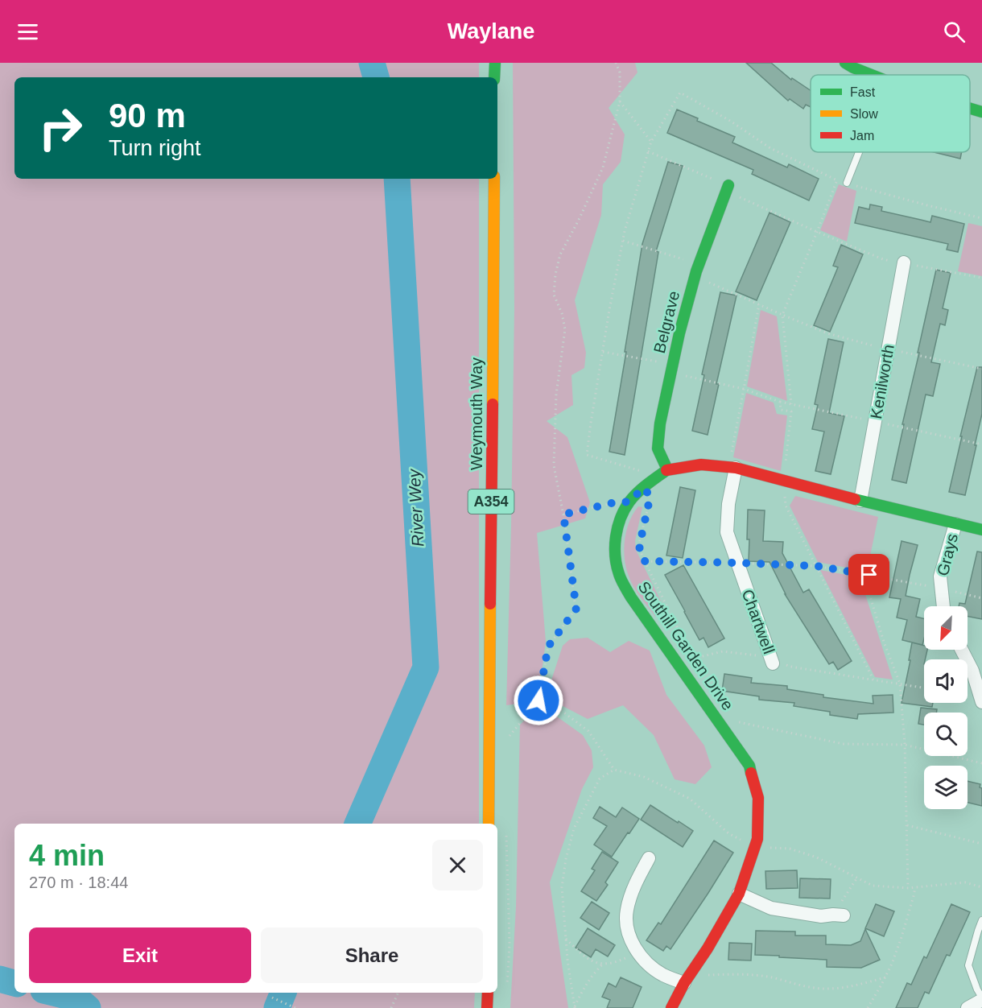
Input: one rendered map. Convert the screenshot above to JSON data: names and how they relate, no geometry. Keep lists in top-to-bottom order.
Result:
{
  "streets": {
    "main road": [
      "Belgrave",
      "Weymouth Way",
      "A354",
      "Southill Garden Drive"
    ],
    "street": ["Kenilworth", "Grays", "Chartwell"]
  },
  "crossings": [
    ["Belgrave", "Southill Garden Drive"],
    ["Kenilworth", "Southill Garden Drive"],
    ["Grays", "Southill Garden Drive"],
    ["Chartwell", "Southill Garden Drive"]
  ],
  "water": ["River Wey"],
  "legend": ["Fast", "Slow", "Jam"],
  "north": "bottom left",
  "page": {
    "header": "Waylane",
    "turn": ["90 m", "Turn right"],
    "heading": ["4 min", "270 m · 18:44"],
    "buttons": ["Exit", "Share"]
  }
}
